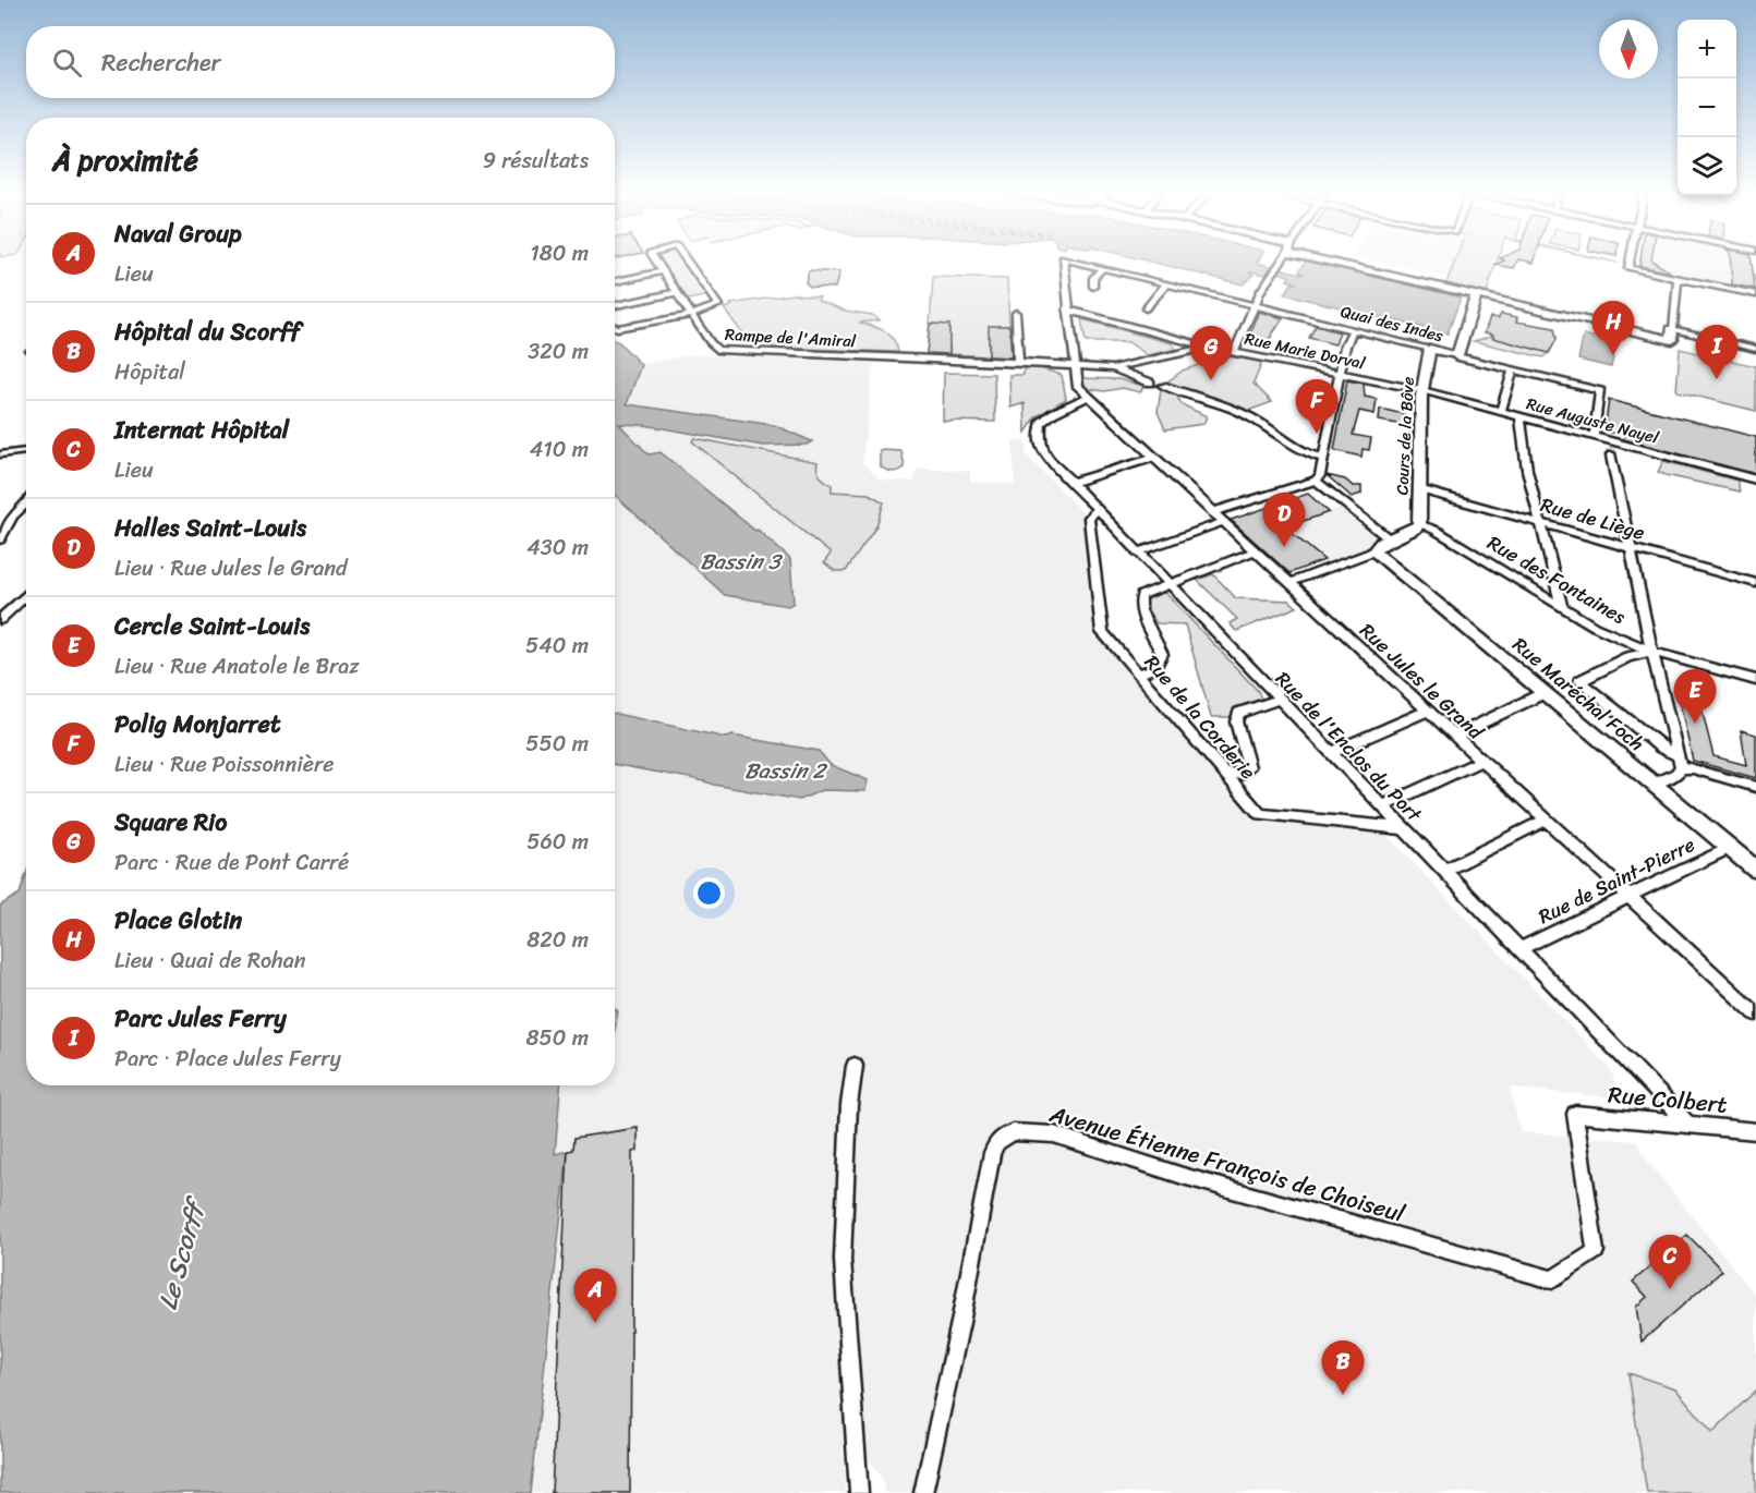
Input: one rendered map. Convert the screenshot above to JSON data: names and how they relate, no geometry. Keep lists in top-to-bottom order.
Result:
{
  "streets": {
    "street": [
      "Quai des Indes",
      "Rampe de l'Amiral",
      "Rue Marie Dorval",
      "Rue Auguste Nayel",
      "Cours de la Bôve",
      "Rue de Liège",
      "Rue des Fontaines",
      "Rue Jules le Grand",
      "Rue Maréchal Foch",
      "Rue de la Corderie",
      "Rue de l'Enclos du Port",
      "Rue de Saint-Pierre",
      "Rue Colbert",
      "Avenue Étienne François de Choiseul"
    ]
  },
  "crossings": [
    ["Quai des Indes", "Rue Auguste Nayel"],
    ["Quai des Indes", "Cours de la Bôve"],
    ["Rue Marie Dorval", "Rue Auguste Nayel"],
    ["Rue Marie Dorval", "Cours de la Bôve"],
    ["Rue Marie Dorval", "Rue Jules le Grand"],
    ["Rue Auguste Nayel", "Cours de la Bôve"],
    ["Cours de la Bôve", "Rue de Liège"],
    ["Cours de la Bôve", "Rue des Fontaines"],
    ["Rue Jules le Grand", "Rue de l'Enclos du Port"],
    ["Rue Jules le Grand", "Rue de Saint-Pierre"],
    ["Rue Maréchal Foch", "Rue de Saint-Pierre"],
    ["Rue de la Corderie", "Rue de l'Enclos du Port"],
    ["Rue de l'Enclos du Port", "Rue de Saint-Pierre"],
    ["Rue de l'Enclos du Port", "Rue Colbert"],
    ["Rue Colbert", "Avenue Étienne François de Choiseul"]
  ],
  "water": ["Bassin 3", "Bassin 2", "Le Scorff"],
  "north": "bottom",
  "page": {
    "map_buttons": ["+", "−"],
    "search": "Rechercher",
    "heading": ["À proximité", "9 résultats"],
    "list": [
      {
        "mark": "A",
        "name": "Naval Group",
        "note": "Lieu",
        "value": "180 m"
      },
      {
        "mark": "B",
        "name": "Hôpital du Scorff",
        "note": "Hôpital",
        "value": "320 m"
      },
      {
        "mark": "C",
        "name": "Internat Hôpital",
        "note": "Lieu",
        "value": "410 m"
      },
      {
        "mark": "D",
        "name": "Halles Saint-Louis",
        "note": "Lieu · Rue Jules le Grand",
        "value": "430 m"
      },
      {
        "mark": "E",
        "name": "Cercle Saint-Louis",
        "note": "Lieu · Rue Anatole le Braz",
        "value": "540 m"
      },
      {
        "mark": "F",
        "name": "Polig Monjarret",
        "note": "Lieu · Rue Poissonnière",
        "value": "550 m"
      },
      {
        "mark": "G",
        "name": "Square Rio",
        "note": "Parc · Rue de Pont Carré",
        "value": "560 m"
      },
      {
        "mark": "H",
        "name": "Place Glotin",
        "note": "Lieu · Quai de Rohan",
        "value": "820 m"
      },
      {
        "mark": "I",
        "name": "Parc Jules Ferry",
        "note": "Parc · Place Jules Ferry",
        "value": "850 m"
      }
    ],
    "pins": [
      "H",
      "I",
      "G",
      "F",
      "D",
      "E",
      "C",
      "A",
      "B"
    ]
  }
}
